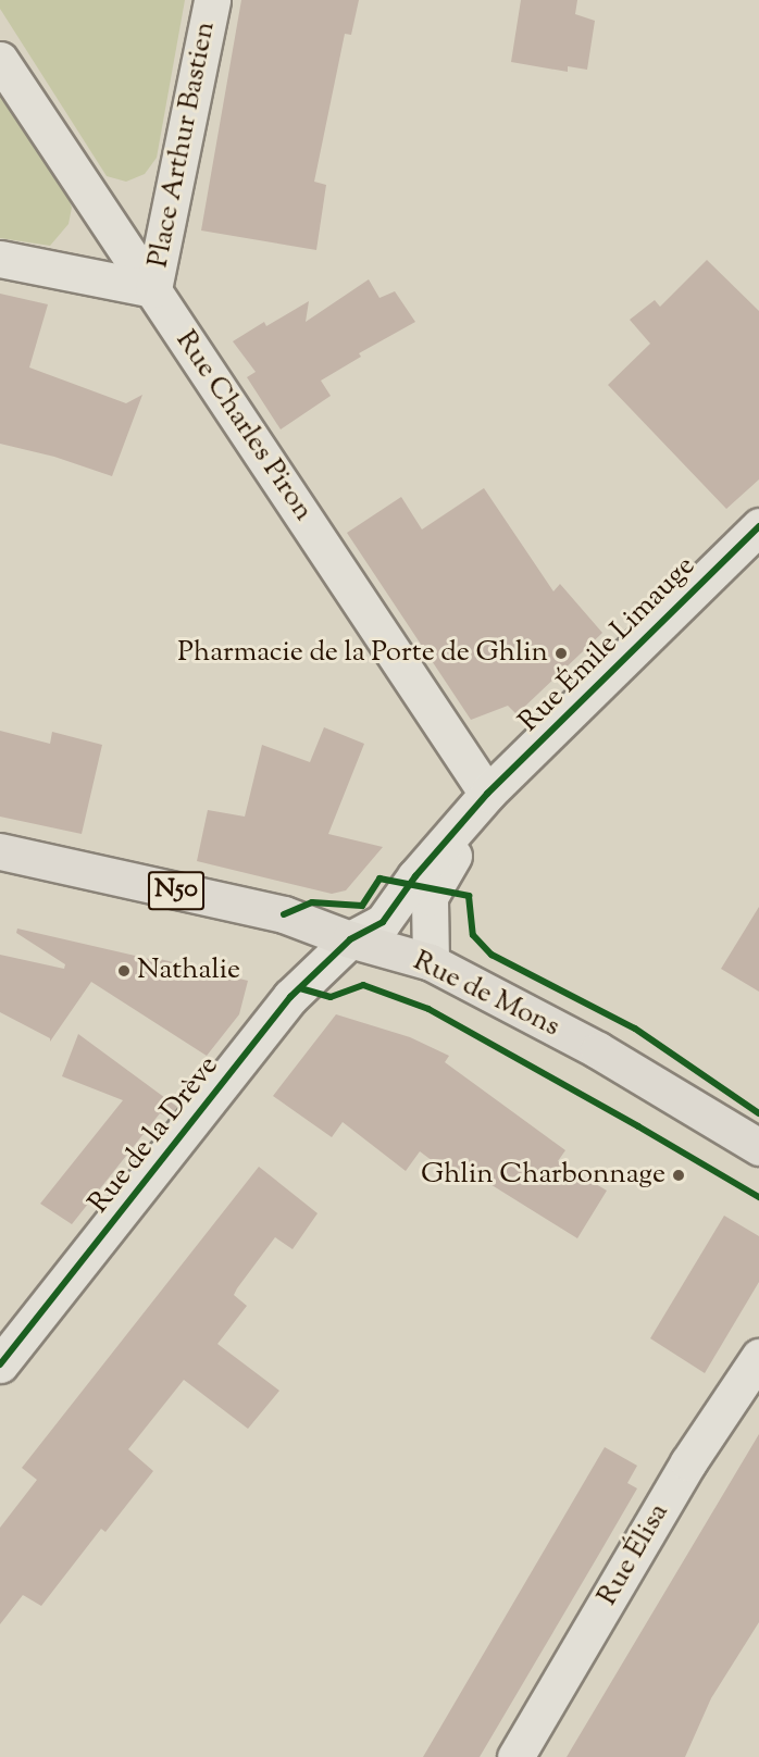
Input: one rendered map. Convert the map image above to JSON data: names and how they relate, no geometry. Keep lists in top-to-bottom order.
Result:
{
  "streets": {
    "main road": ["N50", "Rue de Mons"],
    "street": [
      "Place Arthur Bastien",
      "Rue Charles Piron",
      "Rue Émile Limauge",
      "Rue de la Drève",
      "Rue Élisa"
    ]
  },
  "crossings": [
    ["Place Arthur Bastien", "Rue Charles Piron"],
    ["Rue Charles Piron", "Rue Émile Limauge"],
    ["Rue Charles Piron", "Rue de la Drève"],
    ["Rue Émile Limauge", "Rue de la Drève"],
    ["Rue de Mons", "Rue de la Drève"]
  ],
  "places": ["Pharmacie de la Porte de Ghlin", "Nathalie", "Ghlin Charbonnage"]
}
